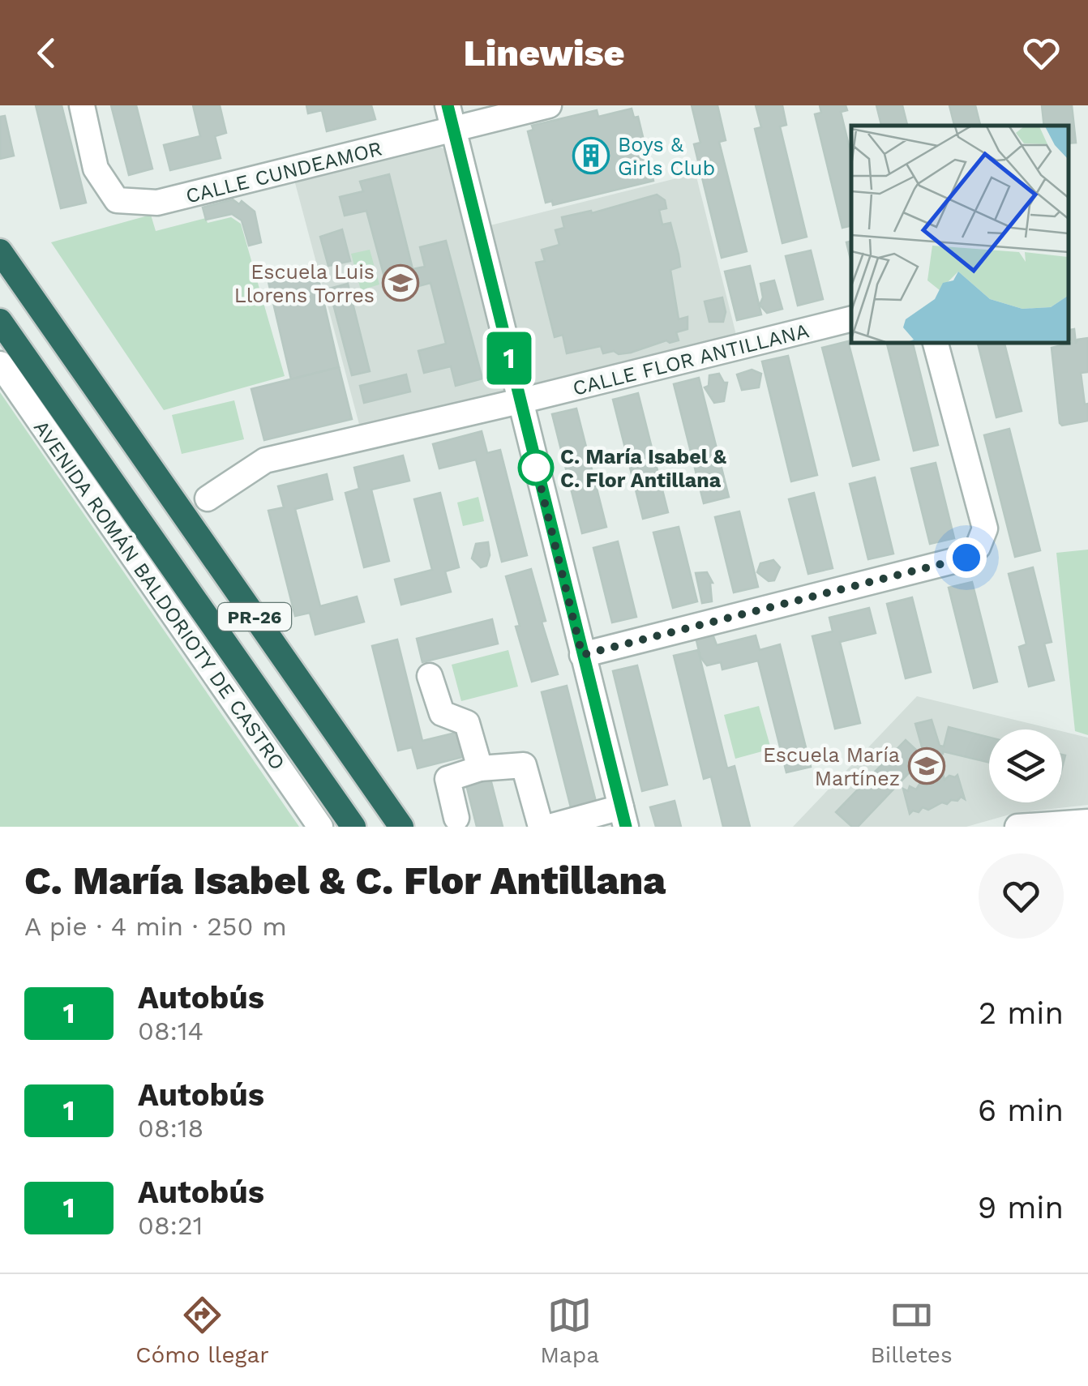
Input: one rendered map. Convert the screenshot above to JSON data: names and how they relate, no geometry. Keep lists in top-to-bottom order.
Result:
{
  "streets": {
    "highway": ["PR-26"],
    "street": ["CALLE CUNDEAMOR", "CALLE FLOR ANTILLANA", "AVENIDA ROMÁN BALDORIOTY DE CASTRO"]
  },
  "places": {
    "building": ["Boys & Girls Club"],
    "school or university": ["Escuela Luis Llorens Torres", "Escuela María Martínez"],
    "other": ["C. María Isabel & C. Flor Antillana"]
  },
  "lines": ["bus line 1"],
  "page": {
    "header": "Linewise",
    "on_map": "1",
    "heading": ["C. María Isabel & C. Flor Antillana", "A pie · 4 min · 250 m"],
    "list": [
      {
        "mark": "1",
        "name": "Autobús",
        "note": "08:14",
        "value": "2 min"
      },
      {
        "mark": "1",
        "name": "Autobús",
        "note": "08:18",
        "value": "6 min"
      },
      {
        "mark": "1",
        "name": "Autobús",
        "note": "08:21",
        "value": "9 min"
      }
    ],
    "tabs": ["Cómo llegar", "Mapa", "Billetes"]
  }
}
